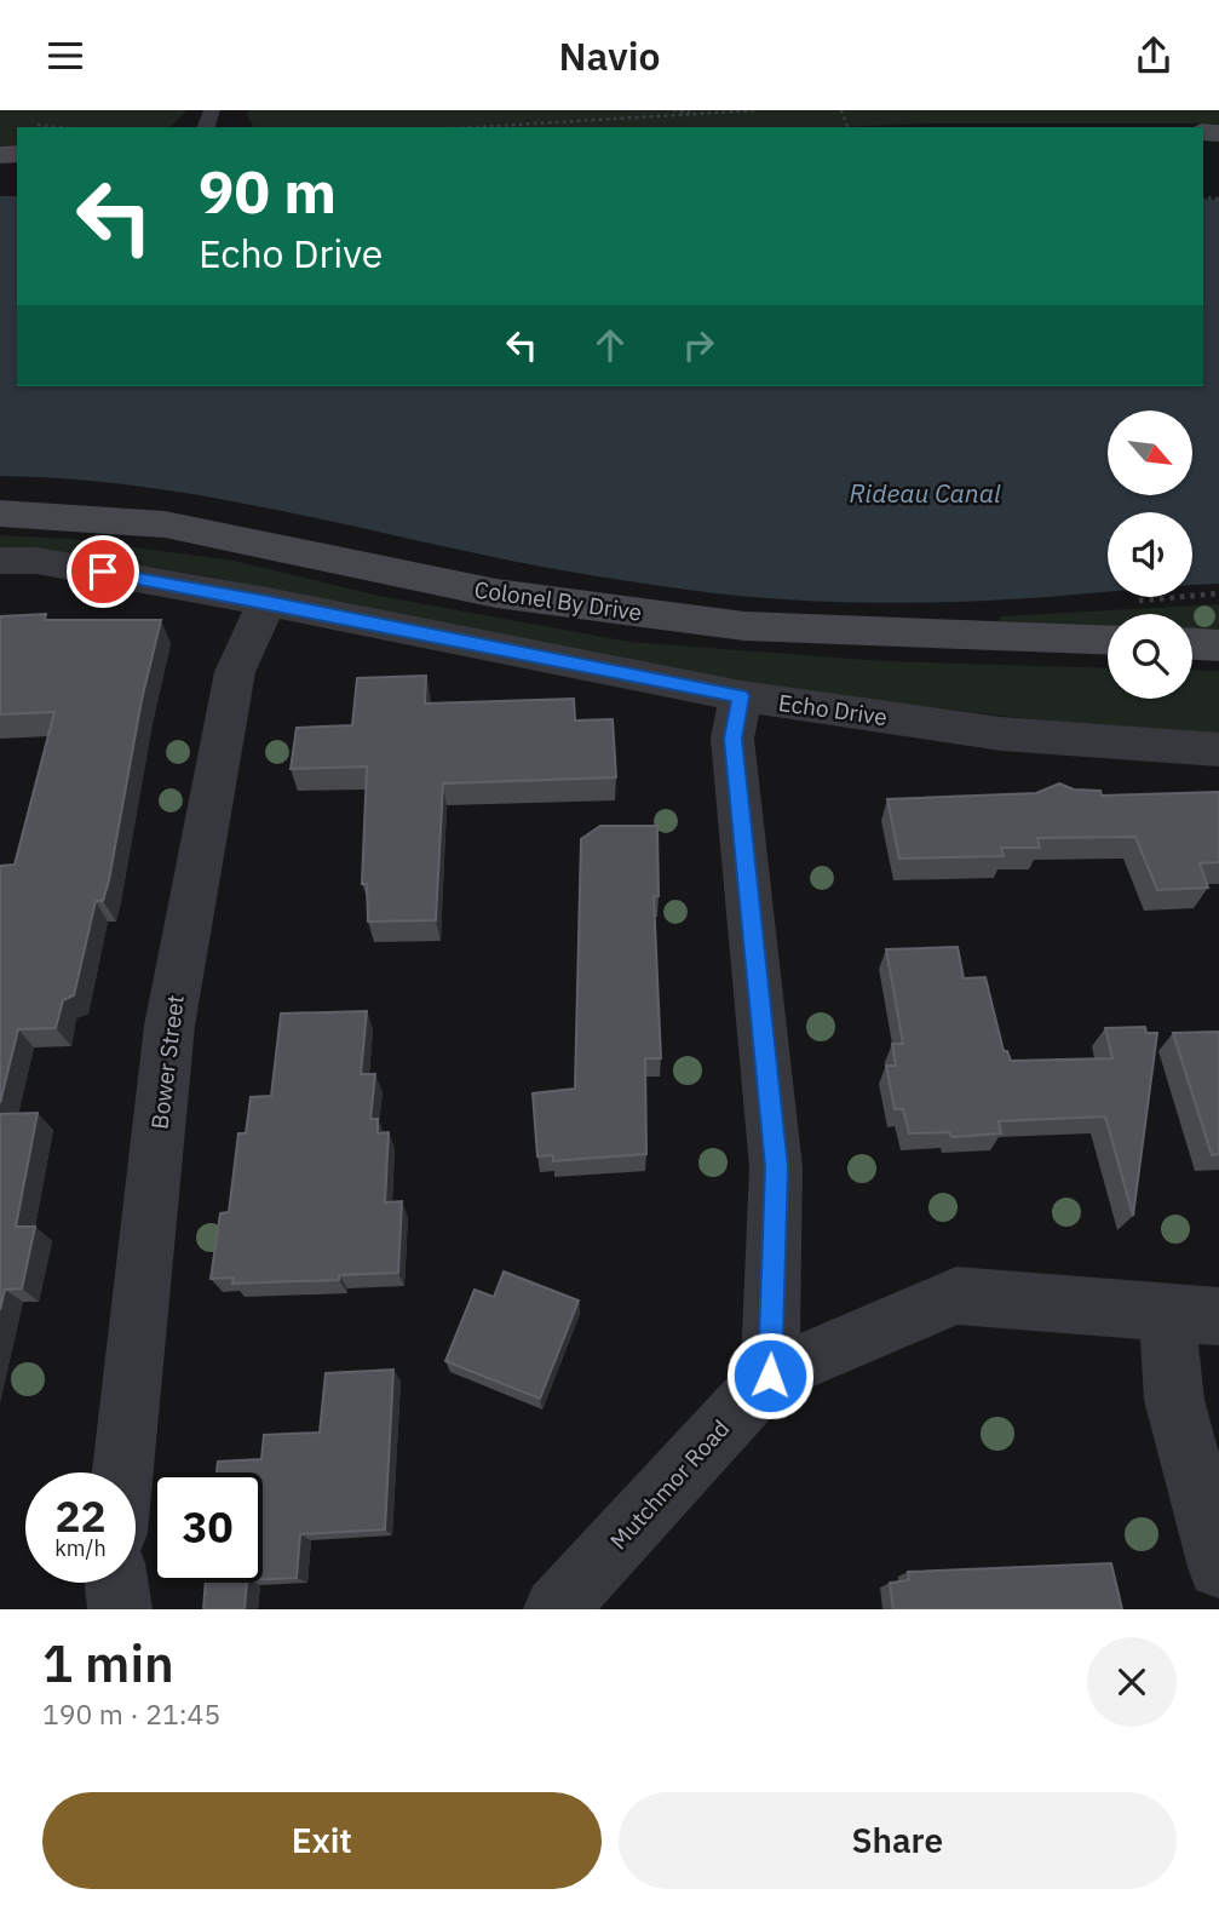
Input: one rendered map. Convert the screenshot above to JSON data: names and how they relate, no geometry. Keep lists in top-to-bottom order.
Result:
{
  "streets": {
    "main road": ["Colonel By Drive"],
    "street": ["Echo Drive", "Bower Street", "Mutchmor Road"]
  },
  "crossings": [
    ["Echo Drive", "Bower Street"]
  ],
  "water": ["Rideau Canal"],
  "north": "bottom right",
  "page": {
    "header": "Navio",
    "turn": ["90 m", "Echo Drive"],
    "speed": "22 km/h",
    "limit": "30",
    "heading": ["1 min", "190 m · 21:45"],
    "buttons": ["Exit", "Share"]
  }
}
